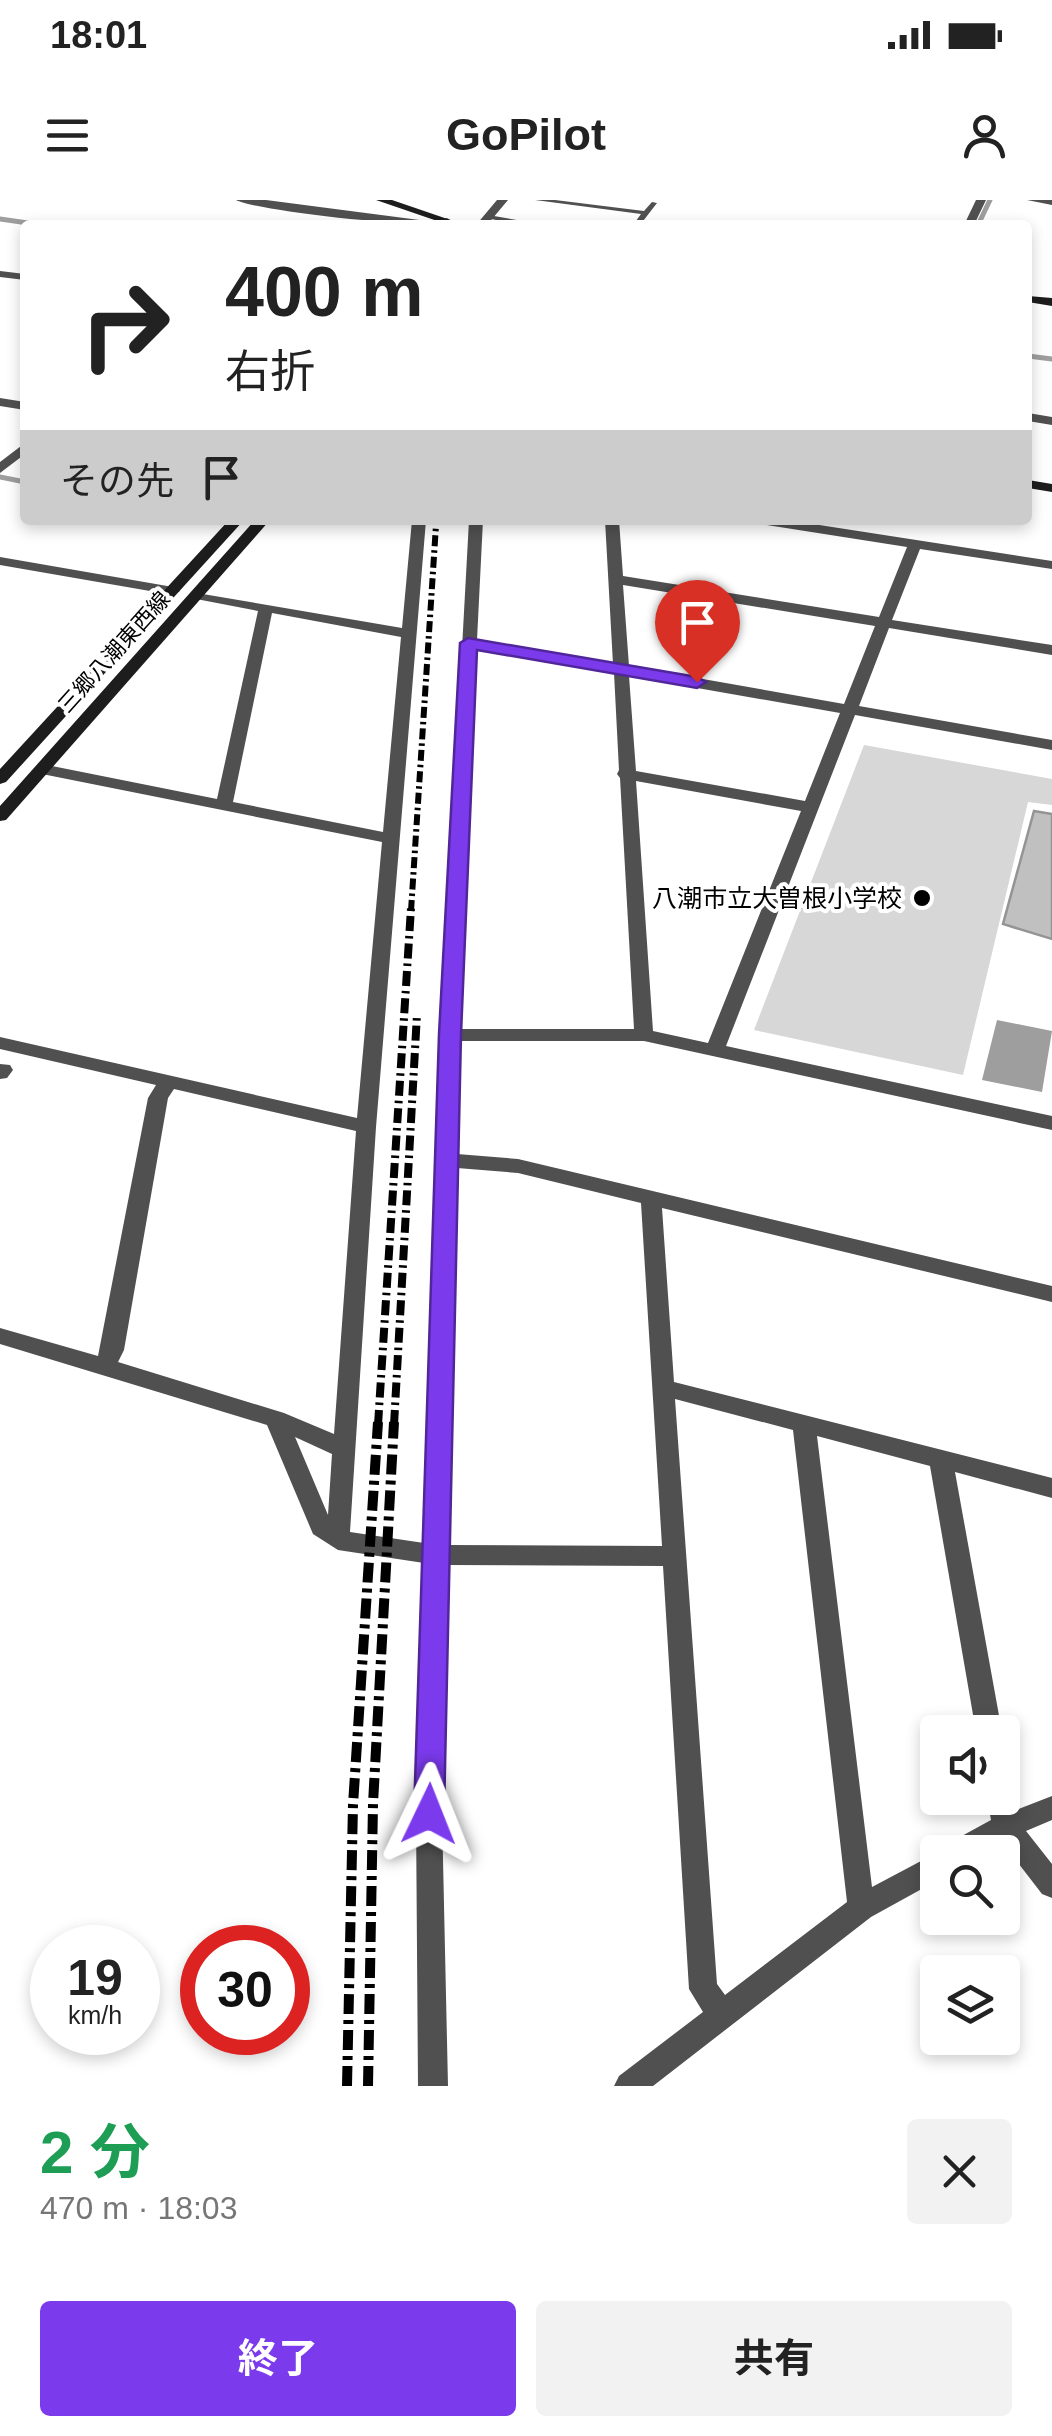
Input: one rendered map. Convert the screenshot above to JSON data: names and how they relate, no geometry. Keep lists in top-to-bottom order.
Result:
{
  "streets": {
    "street": ["三郷八潮東西線"]
  },
  "places": ["八潮市立大曽根小学校"],
  "page": {
    "status": "18:01",
    "header": "GoPilot",
    "turn": ["400 m", "右折"],
    "then": "その先",
    "speed": "19 km/h",
    "limit": "30",
    "heading": ["2 分", "470 m · 18:03"],
    "buttons": ["終了", "共有"]
  }
}
